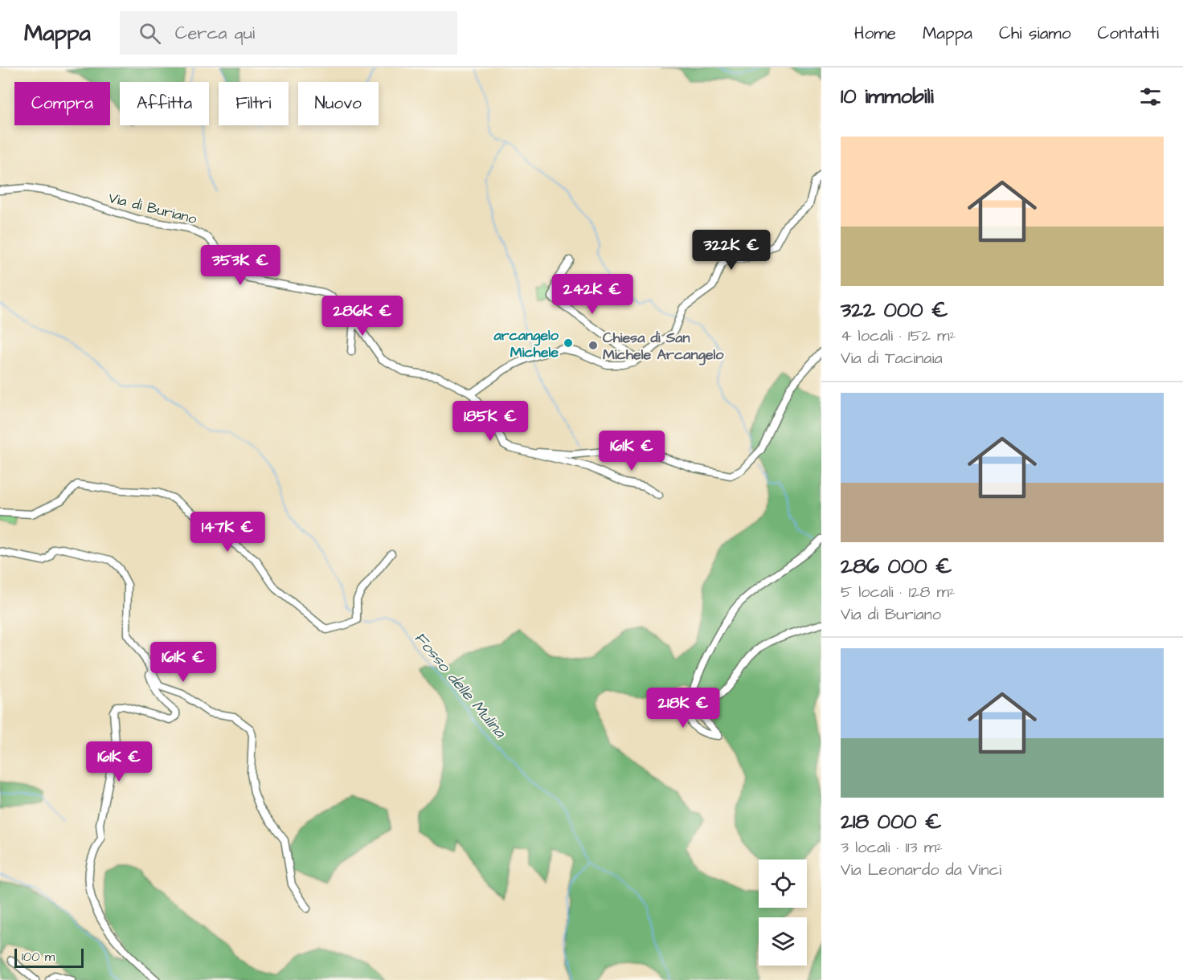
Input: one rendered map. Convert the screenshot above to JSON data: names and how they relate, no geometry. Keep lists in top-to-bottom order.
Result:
{
  "streets": {
    "street": ["Via di Buriano"]
  },
  "water": ["Fosso delle Mulina"],
  "places": ["arcangelo Michele", "Chiesa di San Michele Arcangelo"],
  "scale_bar": "100 m",
  "page": {
    "header": "Mappa",
    "search": "Cerca qui",
    "nav": [
      "Home",
      "Mappa",
      "Chi siamo",
      "Contatti"
    ],
    "heading": "10 immobili",
    "chip": [
      "Compra",
      "Affitta",
      "Filtri",
      "Nuovo"
    ],
    "list": [
      {
        "name": "322 000 €",
        "note": "4 locali · 152 m² · Via di Tacinaia"
      },
      {
        "name": "286 000 €",
        "note": "5 locali · 128 m² · Via di Buriano"
      },
      {
        "name": "218 000 €",
        "note": "3 locali · 113 m² · Via Leonardo da Vinci"
      }
    ],
    "price": [
      "322K €",
      "353K €",
      "242K €",
      "286K €",
      "185K €",
      "161K €",
      "147K €",
      "161K €",
      "218K €",
      "161K €"
    ],
    "scale": "100 m"
  }
}
